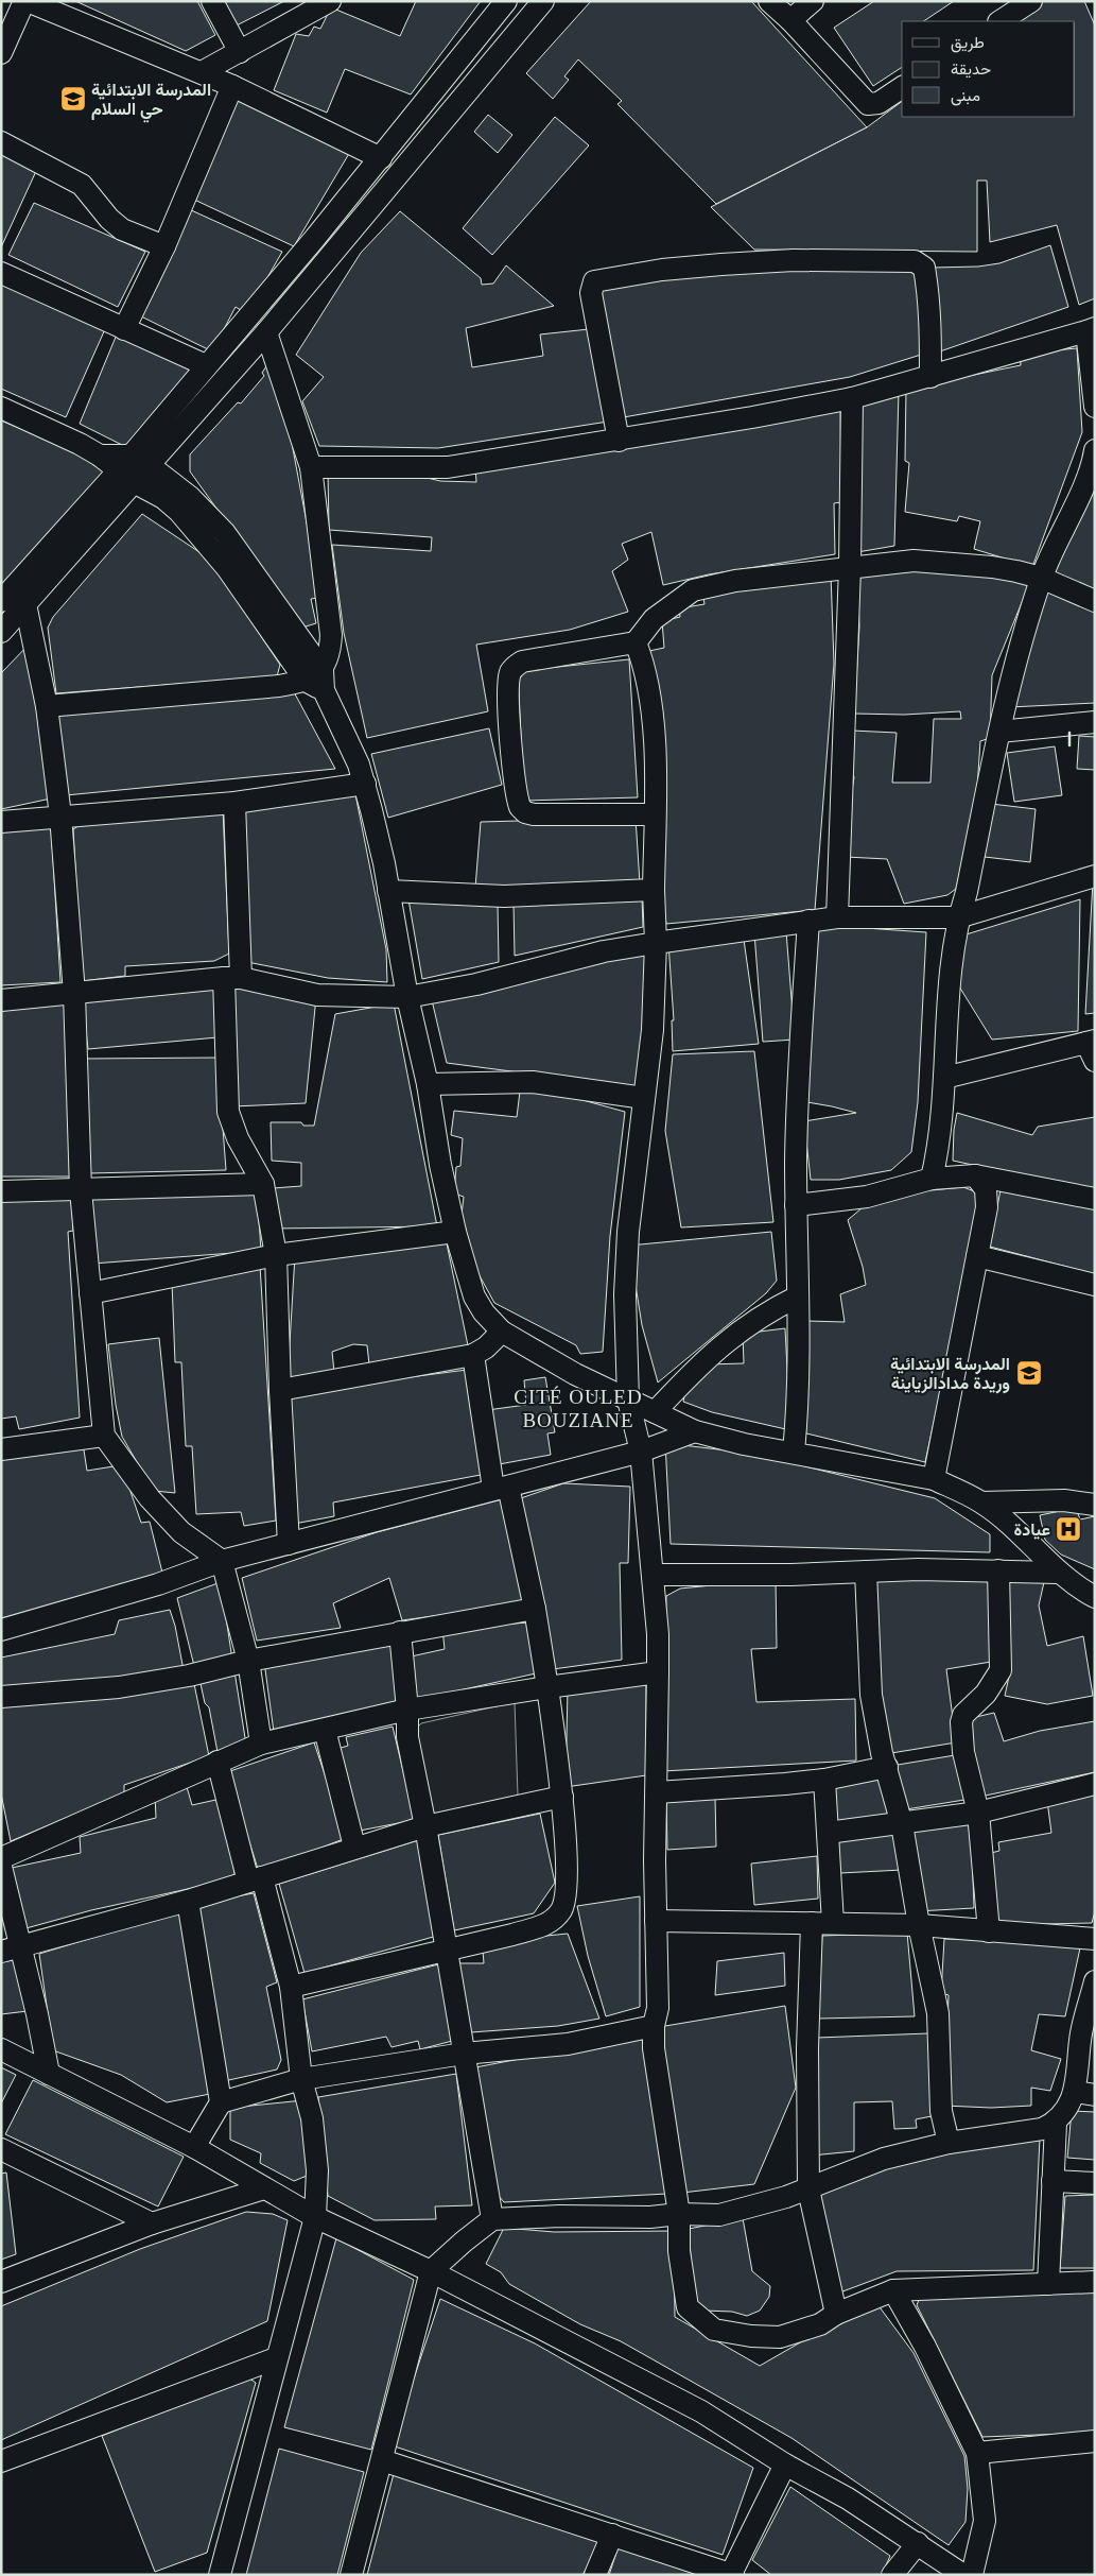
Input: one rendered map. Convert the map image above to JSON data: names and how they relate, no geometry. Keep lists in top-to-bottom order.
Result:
{
  "districts": ["CITÉ OULED BOUZIANE"],
  "places": {
    "school or university": ["المدرسة الابتدائية حي السلام", "المدرسة الابتدائية وريدة مدادالزياينة"],
    "hospital": ["عيادة"]
  },
  "legend": ["طريق", "حديقة", "مبنى"]
}
